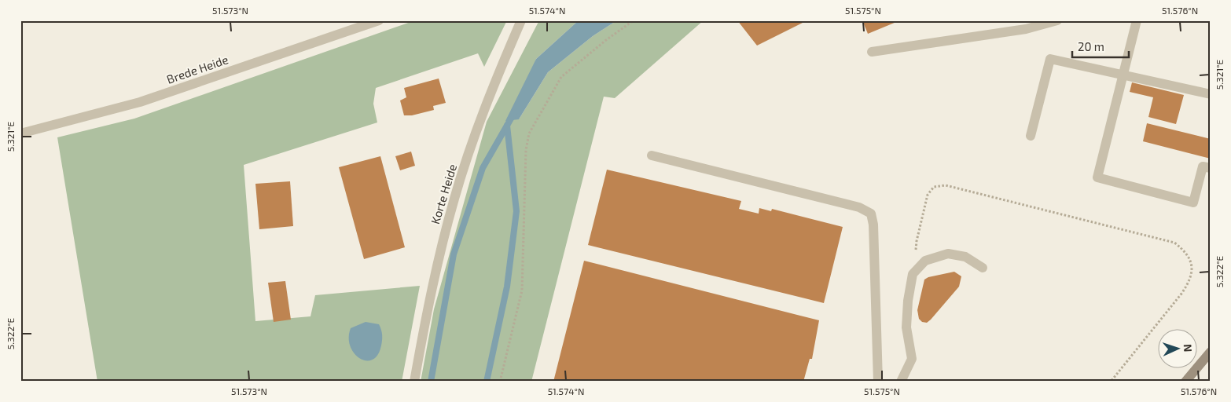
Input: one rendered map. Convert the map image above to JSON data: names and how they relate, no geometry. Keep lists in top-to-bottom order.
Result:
{
  "streets": {
    "street": ["Brede Heide", "Korte Heide"]
  },
  "scale_bar": "20 m",
  "north": "right",
  "coordinates": [
    "51.573°N",
    "51.574°N",
    "51.575°N",
    "51.576°N",
    "5.321°E",
    "5.322°E"
  ]
}
